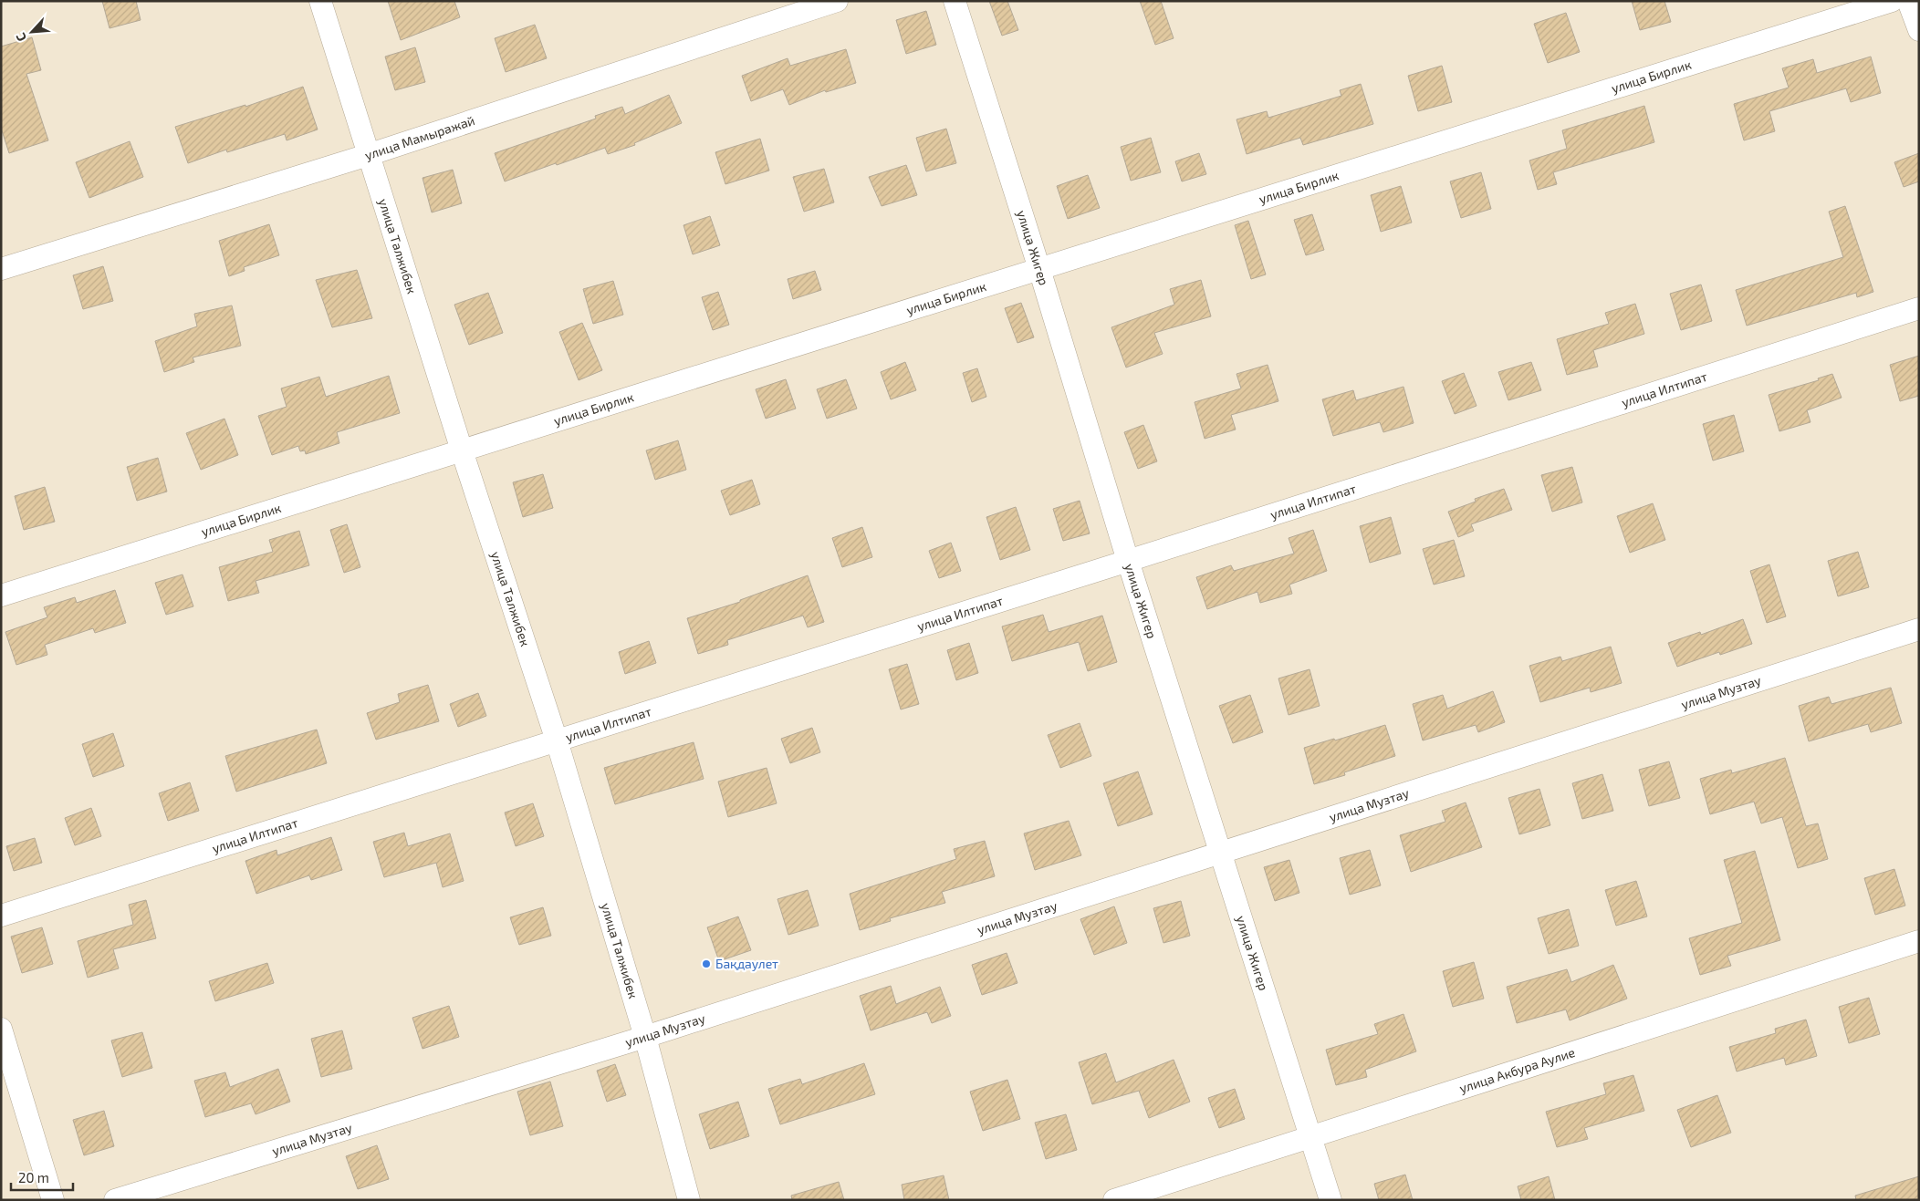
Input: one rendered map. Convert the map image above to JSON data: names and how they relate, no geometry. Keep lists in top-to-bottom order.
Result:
{
  "streets": {
    "street": [
      "улица Бирлик",
      "улица Мамыражай",
      "улица Талжибек",
      "улица Жигер",
      "улица Илтипат",
      "улица Музтау",
      "улица Акбура Аулие"
    ]
  },
  "crossings": [
    ["улица Бирлик", "улица Талжибек"],
    ["улица Бирлик", "улица Жигер"],
    ["улица Мамыражай", "улица Талжибек"],
    ["улица Талжибек", "улица Илтипат"],
    ["улица Талжибек", "улица Музтау"],
    ["улица Жигер", "улица Илтипат"],
    ["улица Жигер", "улица Музтау"],
    ["улица Жигер", "улица Акбура Аулие"]
  ],
  "places": ["Бақдаулет"],
  "scale_bar": "20 m",
  "north": "bottom left"
}
